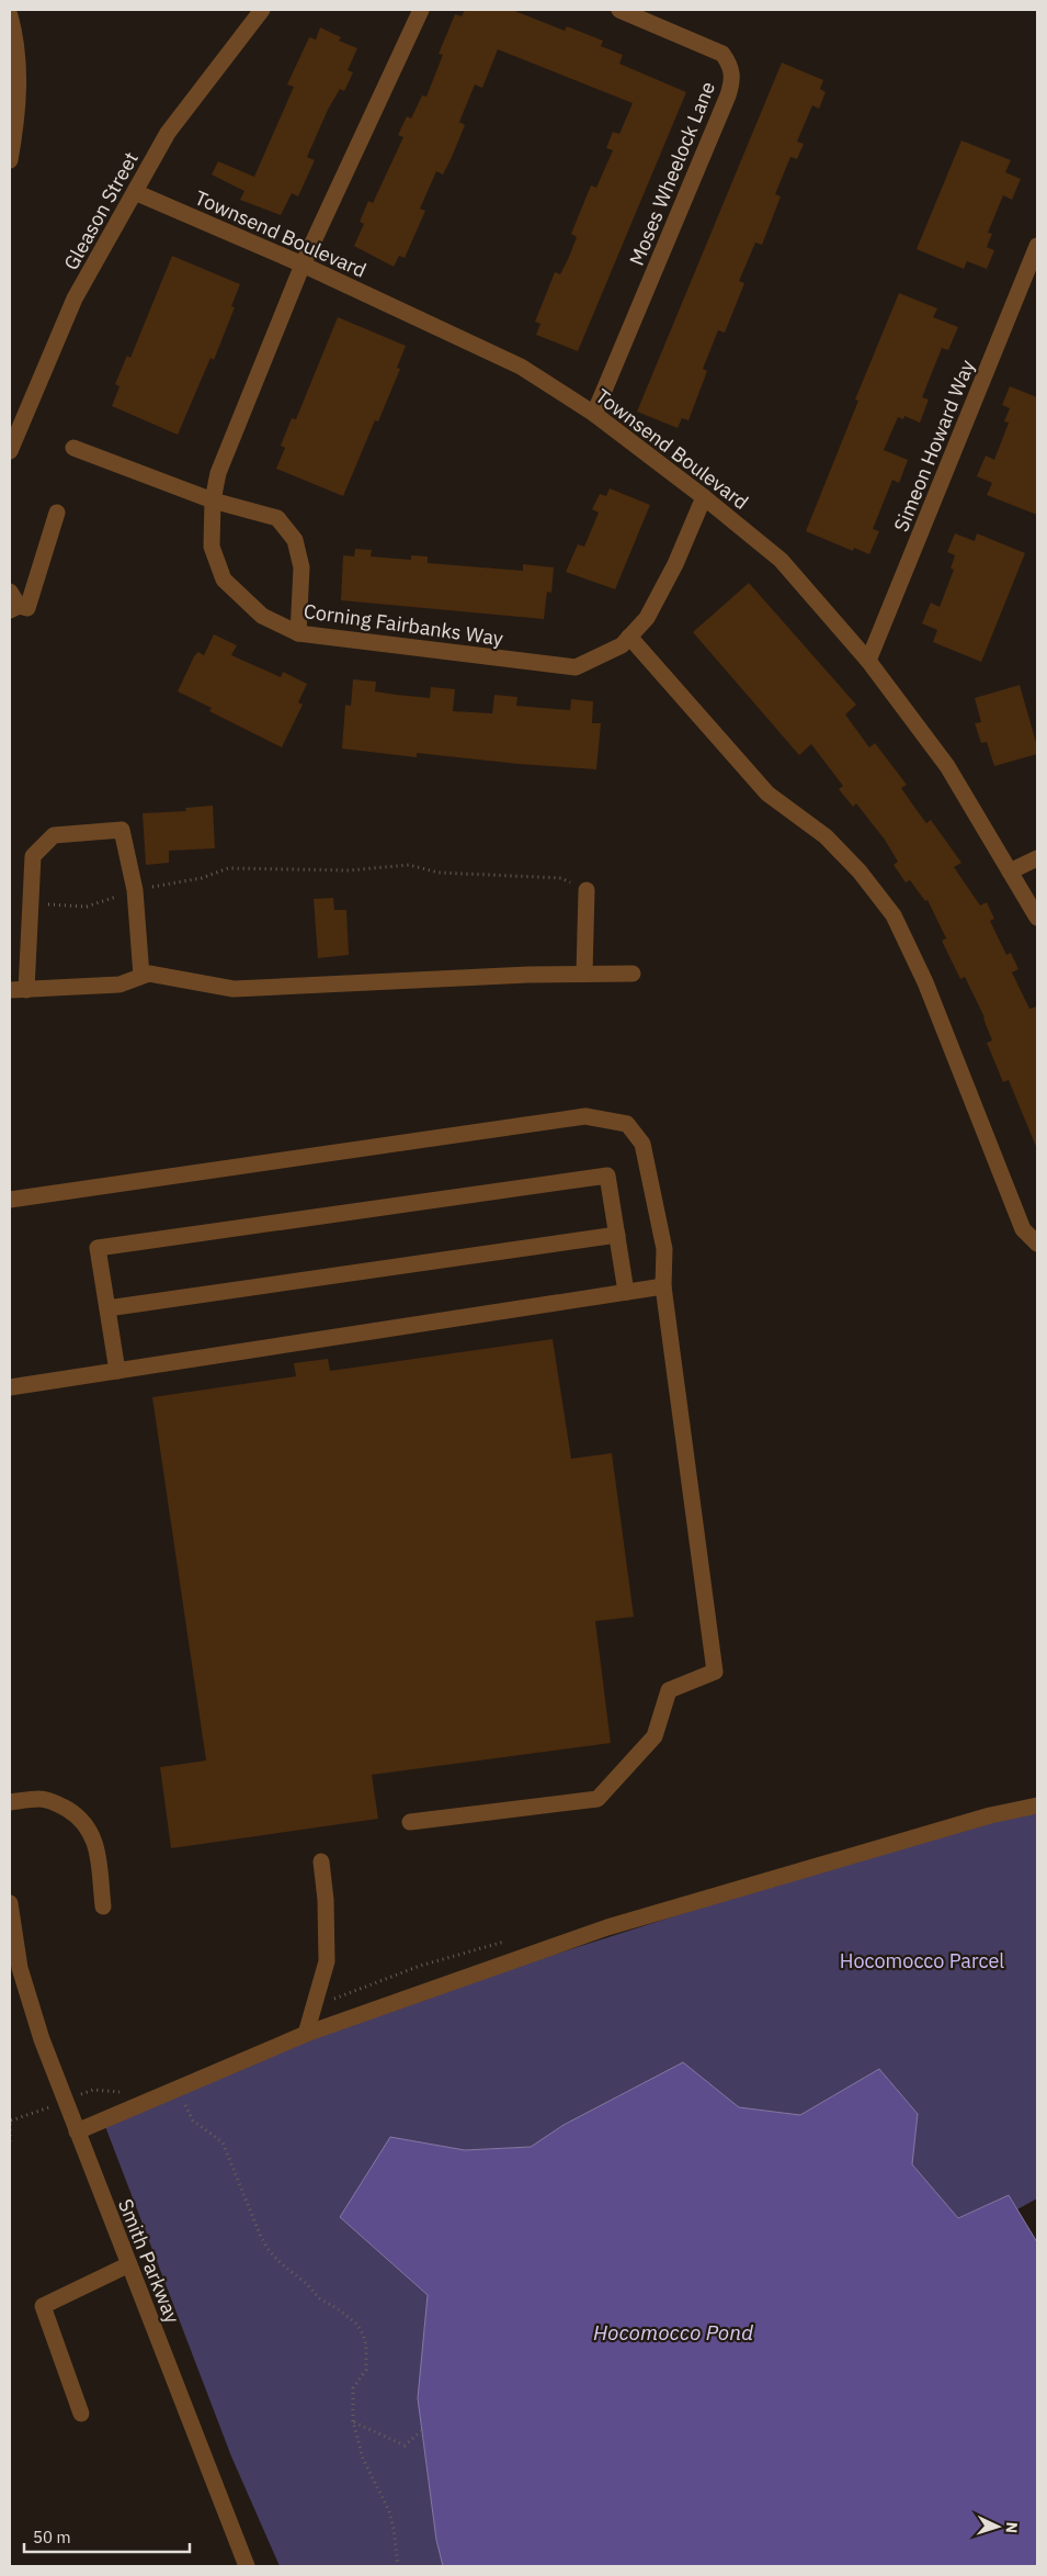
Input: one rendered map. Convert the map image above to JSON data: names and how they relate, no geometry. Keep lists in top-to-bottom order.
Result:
{
  "streets": {
    "street": [
      "Moses Wheelock Lane",
      "Gleason Street",
      "Townsend Boulevard",
      "Simeon Howard Way",
      "Corning Fairbanks Way",
      "Smith Parkway"
    ]
  },
  "crossings": [
    ["Moses Wheelock Lane", "Townsend Boulevard"],
    ["Gleason Street", "Townsend Boulevard"],
    ["Townsend Boulevard", "Simeon Howard Way"],
    ["Townsend Boulevard", "Corning Fairbanks Way"]
  ],
  "water": ["Hocomocco Pond"],
  "parks": ["Hocomocco Parcel"],
  "scale_bar": "50 m",
  "north": "right"
}
